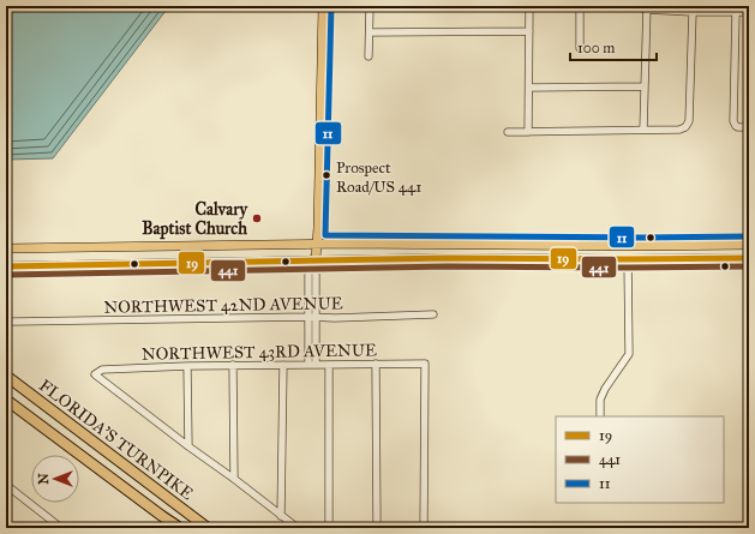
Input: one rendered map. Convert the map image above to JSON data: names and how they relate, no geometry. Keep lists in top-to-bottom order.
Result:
{
  "streets": {
    "highway": ["FLORIDA'S TURNPIKE"],
    "street": ["NORTHWEST 42ND AVENUE", "NORTHWEST 43RD AVENUE"]
  },
  "places": ["Prospect Road/US 441", "Calvary Baptist Church"],
  "lines": ["transit line 11", "transit line 19", "transit line 441"],
  "legend": ["19", "441", "11"],
  "scale_bar": "100 m",
  "north": "left"
}
